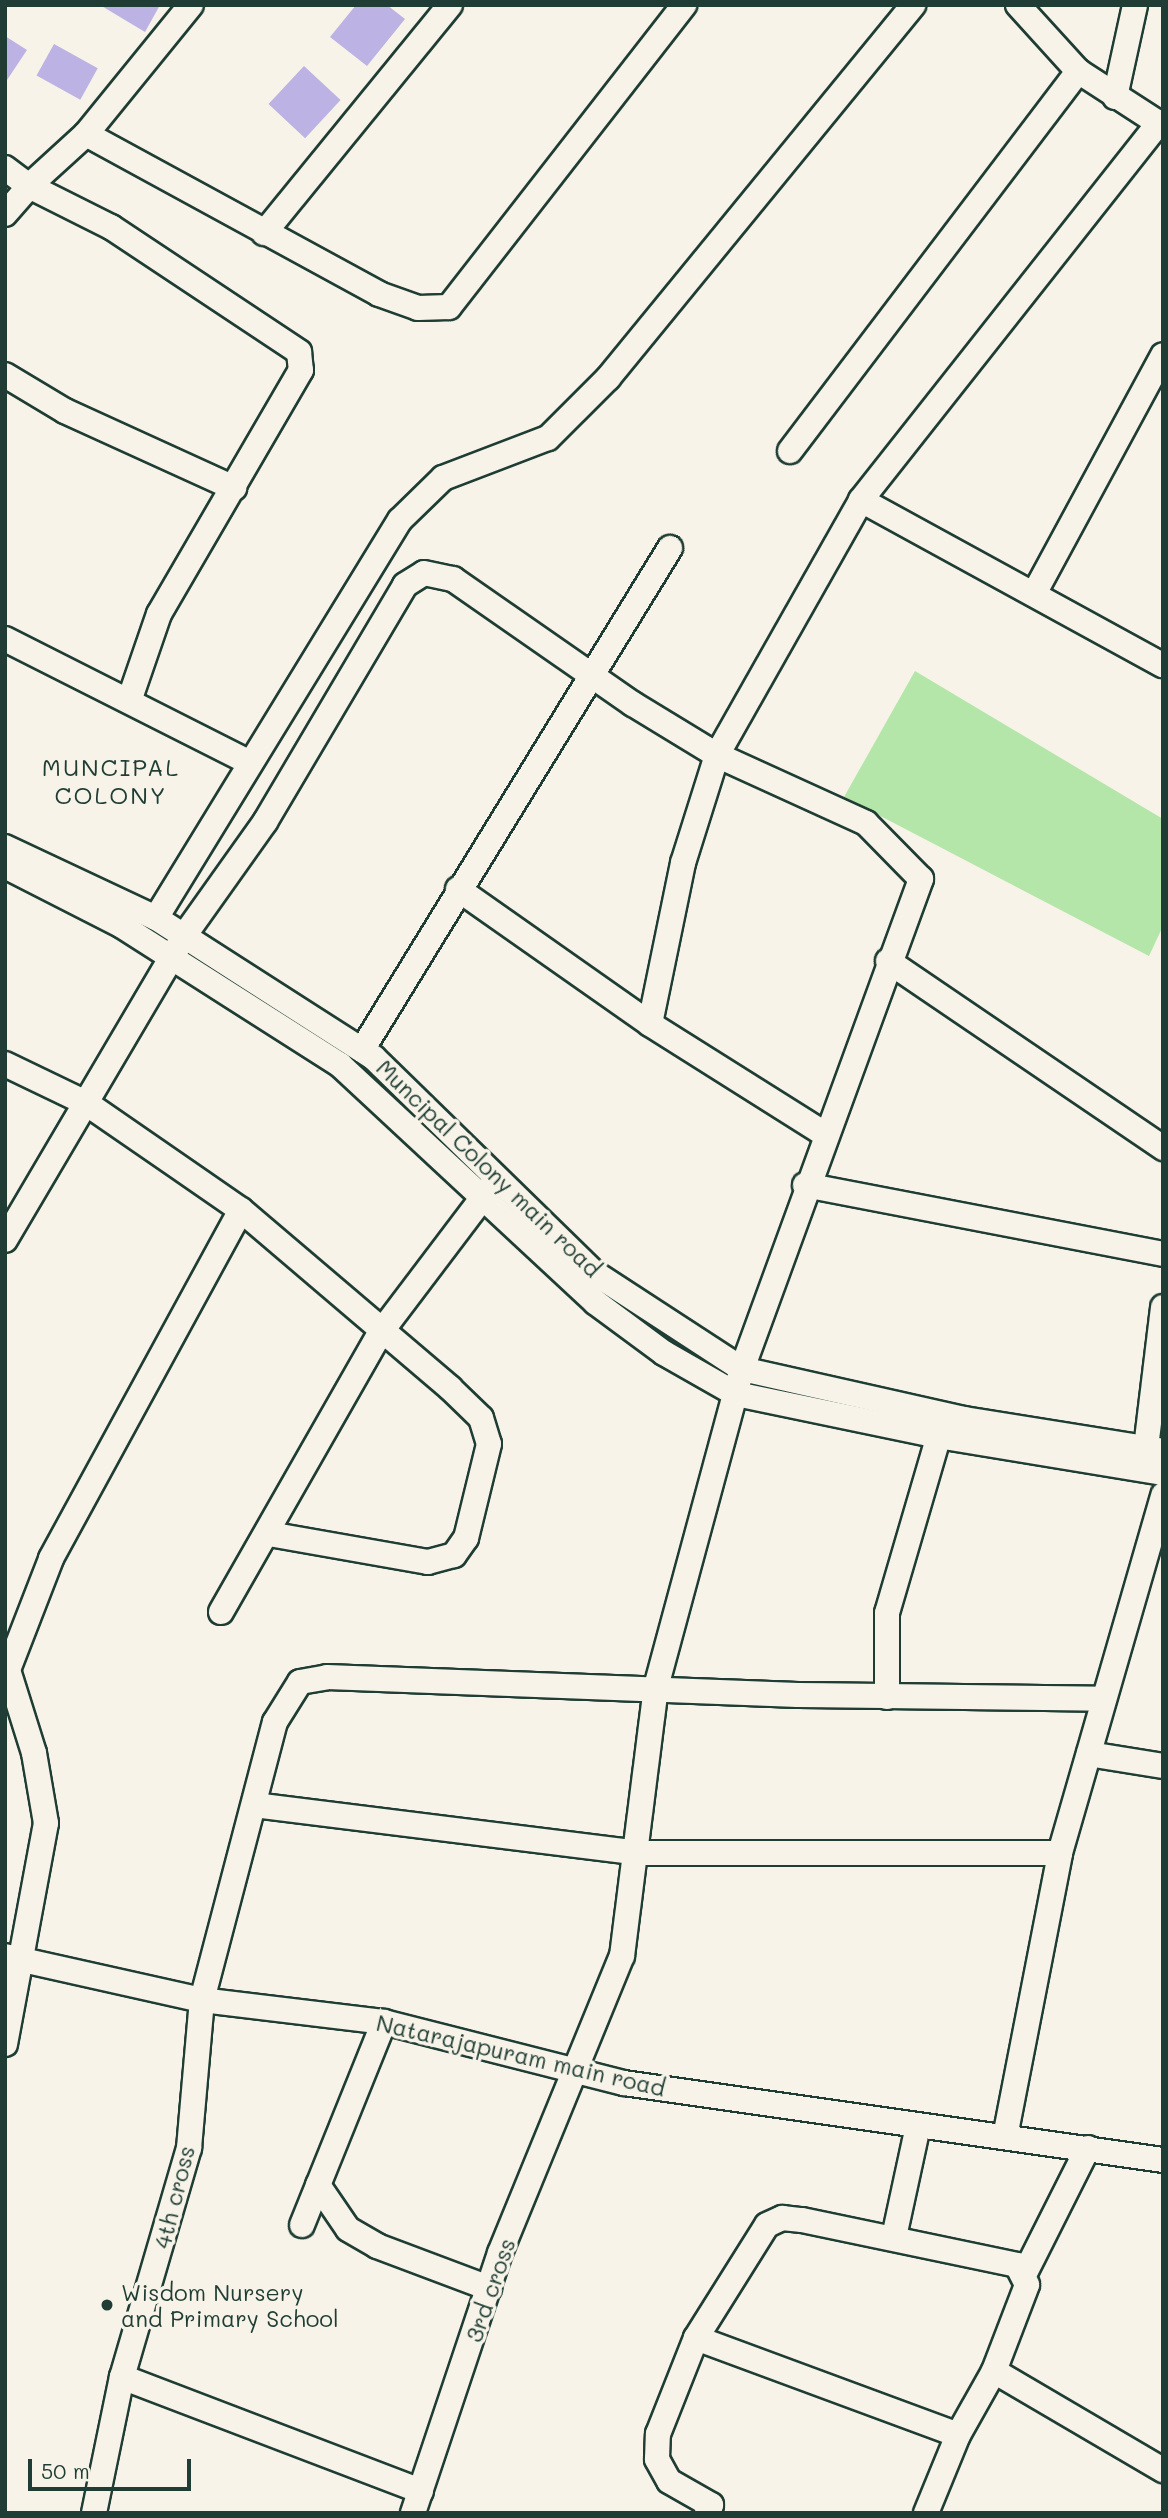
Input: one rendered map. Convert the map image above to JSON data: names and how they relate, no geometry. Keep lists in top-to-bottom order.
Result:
{
  "streets": {
    "street": [
      "Muncipal Colony main road",
      "Natarajapuram main road",
      "4th cross",
      "3rd cross"
    ]
  },
  "crossings": [
    ["Muncipal Colony main road", "3rd cross"],
    ["Natarajapuram main road", "4th cross"],
    ["Natarajapuram main road", "3rd cross"],
    ["4th cross", "3rd cross"]
  ],
  "districts": ["MUNCIPAL COLONY"],
  "places": ["Wisdom Nursery and Primary School"],
  "scale_bar": "50 m"
}
